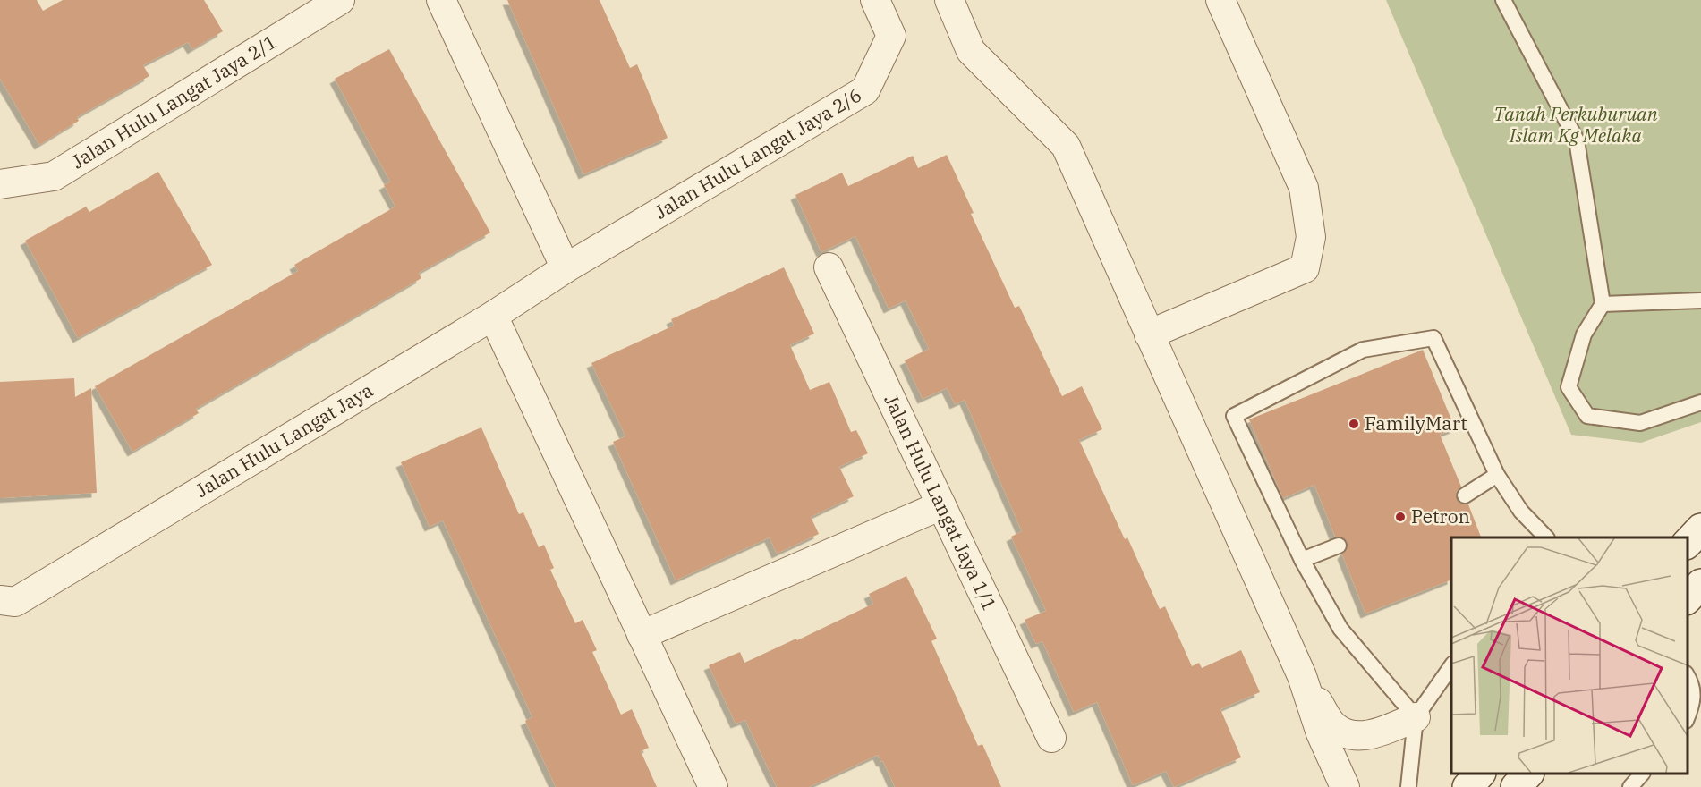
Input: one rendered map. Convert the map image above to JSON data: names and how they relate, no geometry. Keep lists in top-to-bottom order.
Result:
{
  "streets": {
    "street": [
      "Jalan Hulu Langat Jaya 2/1",
      "Jalan Hulu Langat Jaya 2/6",
      "Jalan Hulu Langat Jaya",
      "Jalan Hulu Langat Jaya 1/1"
    ]
  },
  "crossings": [
    ["Jalan Hulu Langat Jaya 2/6", "Jalan Hulu Langat Jaya"]
  ],
  "parks": ["Tanah Perkuburuan Islam Kg Melaka"],
  "places": ["FamilyMart", "Petron"]
}
